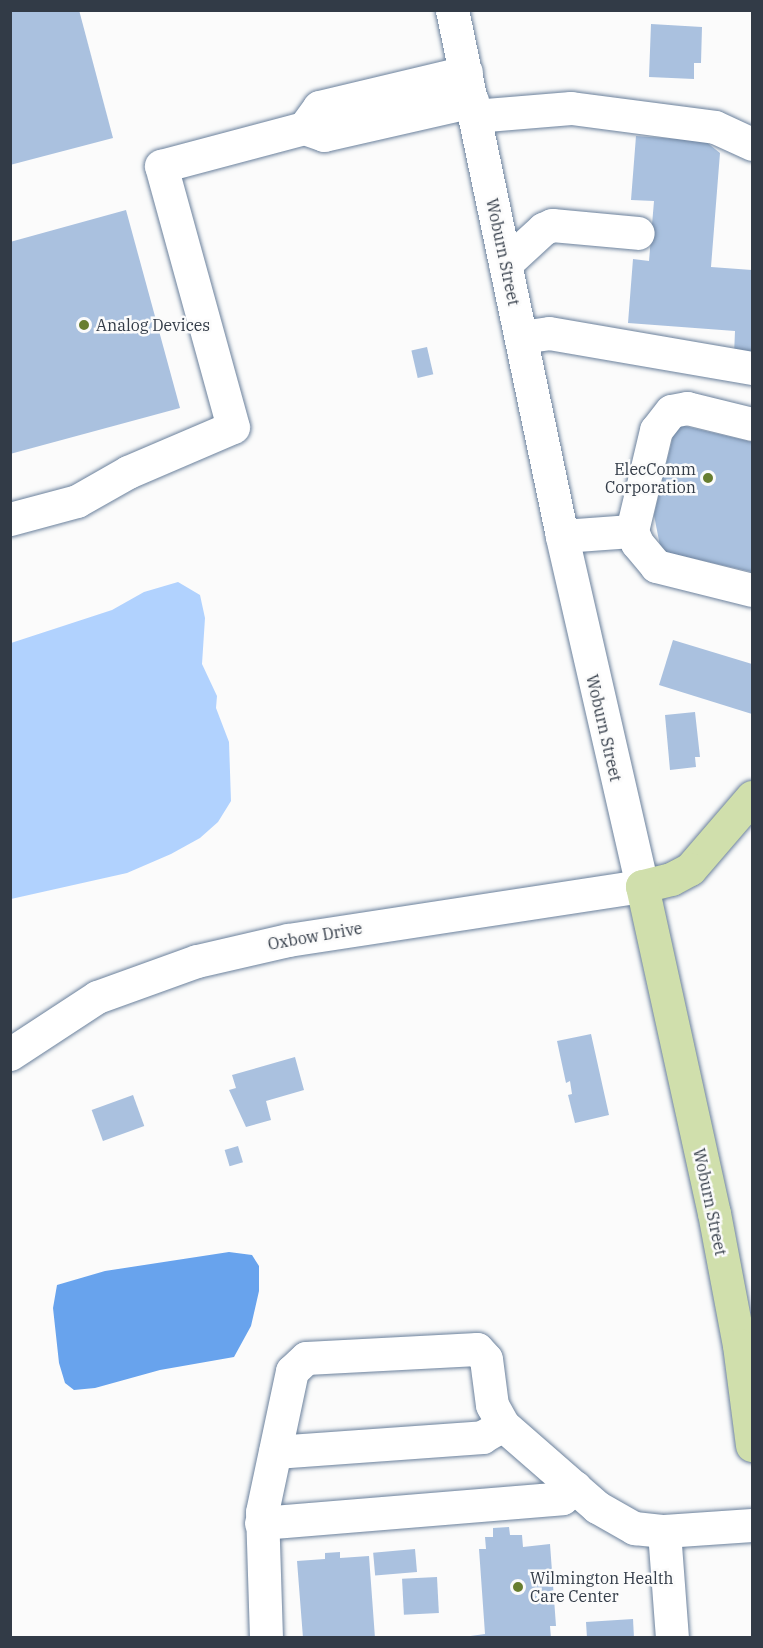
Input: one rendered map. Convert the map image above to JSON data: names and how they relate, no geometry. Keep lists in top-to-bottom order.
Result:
{
  "streets": {
    "main road": ["Woburn Street"],
    "street": ["Oxbow Drive"]
  },
  "crossings": [
    ["Woburn Street", "Oxbow Drive"]
  ],
  "places": ["Analog Devices", "ElecComm Corporation", "Wilmington Health Care Center"]
}
